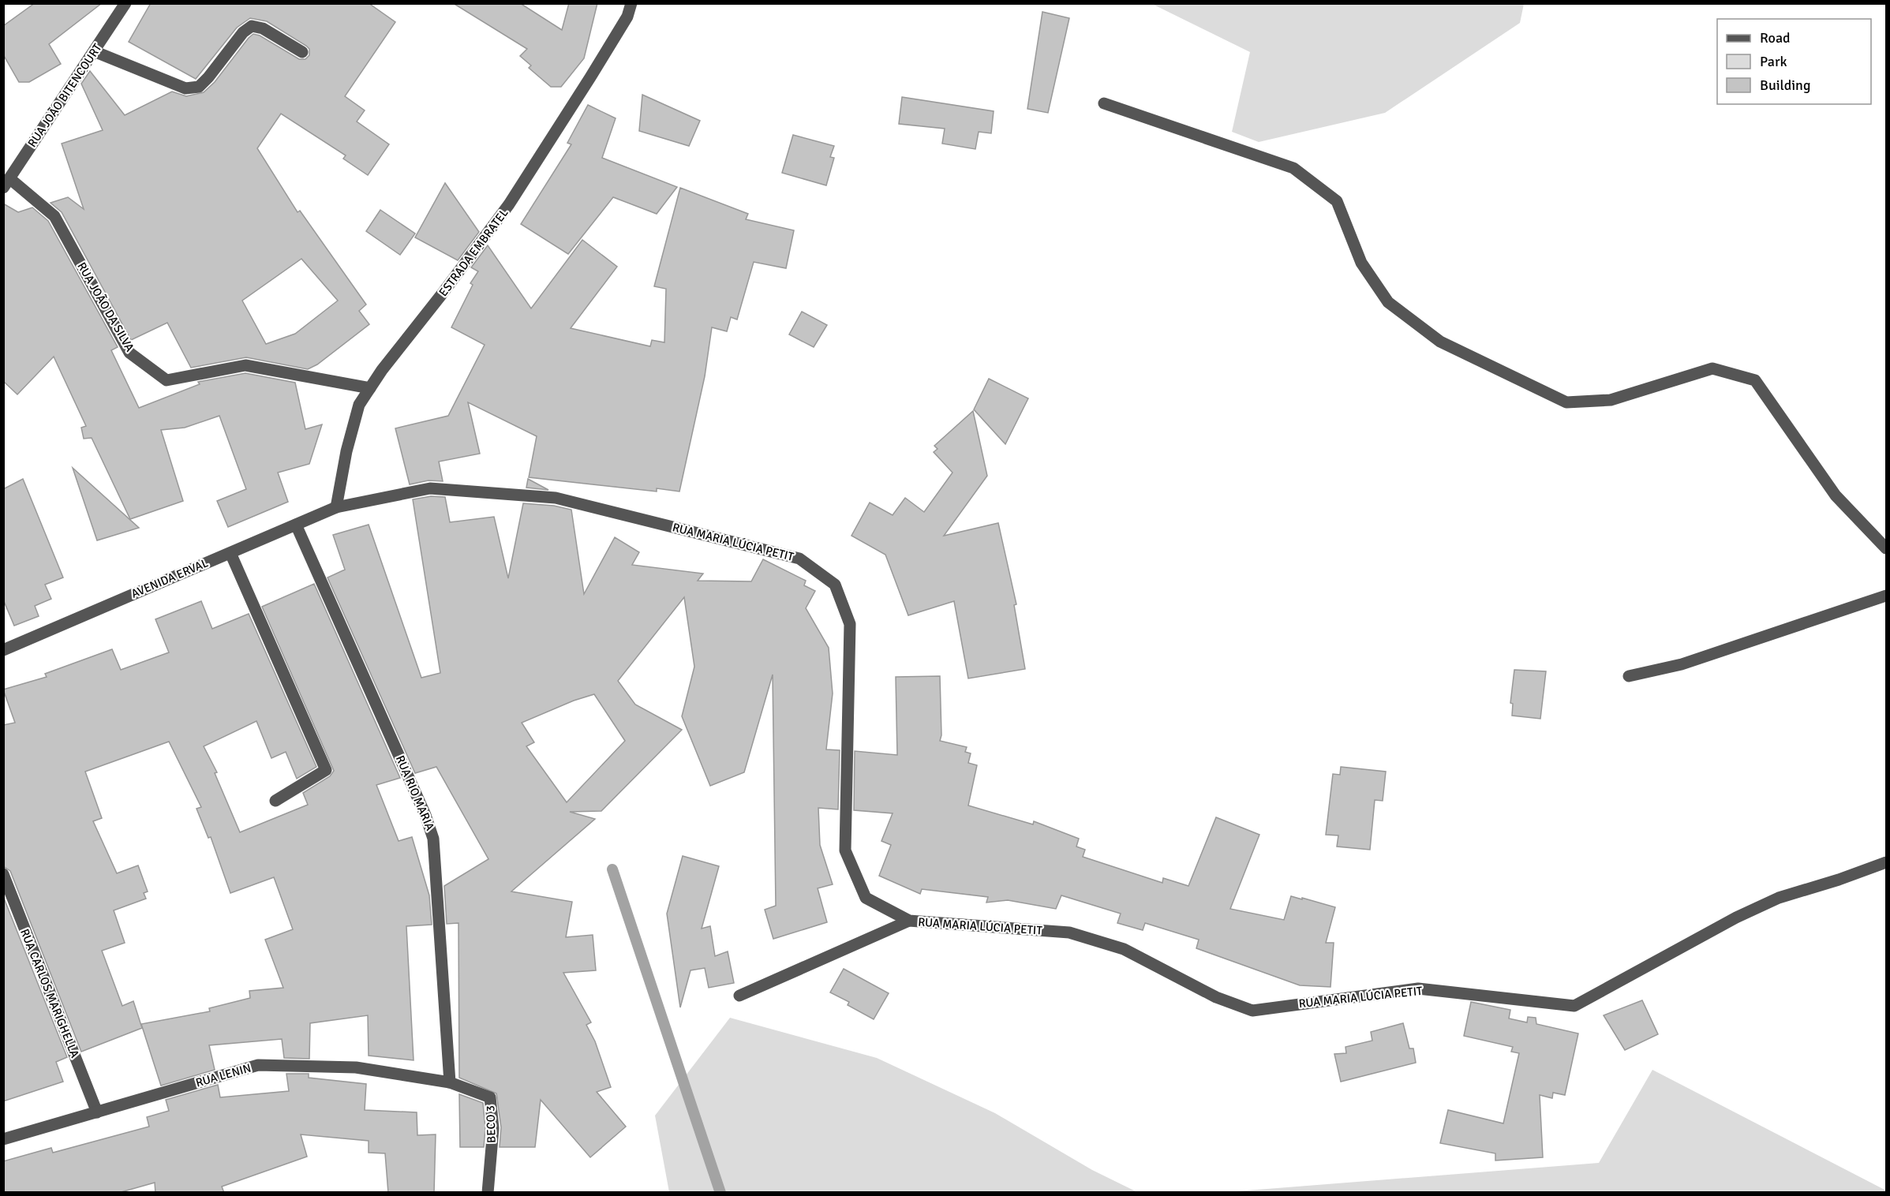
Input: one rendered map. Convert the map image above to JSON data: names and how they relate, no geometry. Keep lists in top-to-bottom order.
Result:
{
  "streets": {
    "street": [
      "RUA JOÃO BITENCOURT",
      "ESTRADA EMBRATEL",
      "RUA JOÃO DA SILVA",
      "RUA MARIA LÚCIA PETIT",
      "AVENIDA ERVAL",
      "RUA RIO MARIA",
      "RUA CARLOS MARIGHELLA",
      "RUA LENIN",
      "BECO 3"
    ]
  },
  "crossings": [
    ["RUA JOÃO BITENCOURT", "RUA JOÃO DA SILVA"],
    ["ESTRADA EMBRATEL", "RUA JOÃO DA SILVA"],
    ["ESTRADA EMBRATEL", "RUA MARIA LÚCIA PETIT"],
    ["ESTRADA EMBRATEL", "AVENIDA ERVAL"],
    ["RUA MARIA LÚCIA PETIT", "AVENIDA ERVAL"],
    ["AVENIDA ERVAL", "RUA RIO MARIA"],
    ["RUA RIO MARIA", "RUA LENIN"],
    ["RUA RIO MARIA", "BECO 3"],
    ["RUA CARLOS MARIGHELLA", "RUA LENIN"],
    ["RUA LENIN", "BECO 3"]
  ],
  "legend": ["Road", "Park", "Building"]
}
